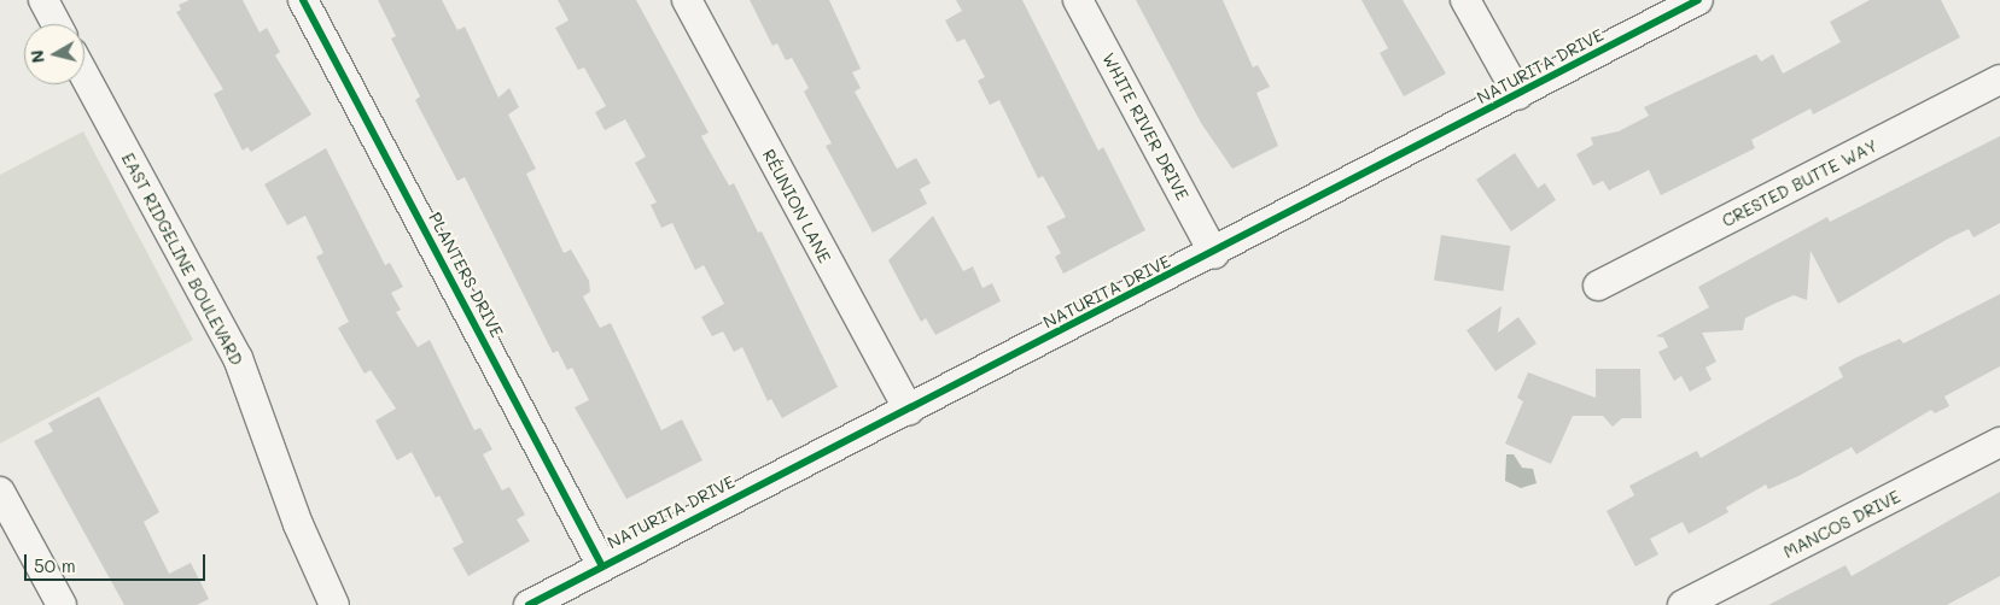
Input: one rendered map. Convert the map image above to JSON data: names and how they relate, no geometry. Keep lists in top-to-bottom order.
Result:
{
  "streets": {
    "street": [
      "NATURITA DRIVE",
      "WHITE RIVER DRIVE",
      "CRESTED BUTTE WAY",
      "RÉUNION LANE",
      "EAST RIDGELINE BOULEVARD",
      "PLANTERS DRIVE",
      "MANCOS DRIVE"
    ]
  },
  "crossings": [
    ["NATURITA DRIVE", "WHITE RIVER DRIVE"],
    ["NATURITA DRIVE", "RÉUNION LANE"],
    ["NATURITA DRIVE", "PLANTERS DRIVE"]
  ],
  "scale_bar": "50 m",
  "north": "left"
}
